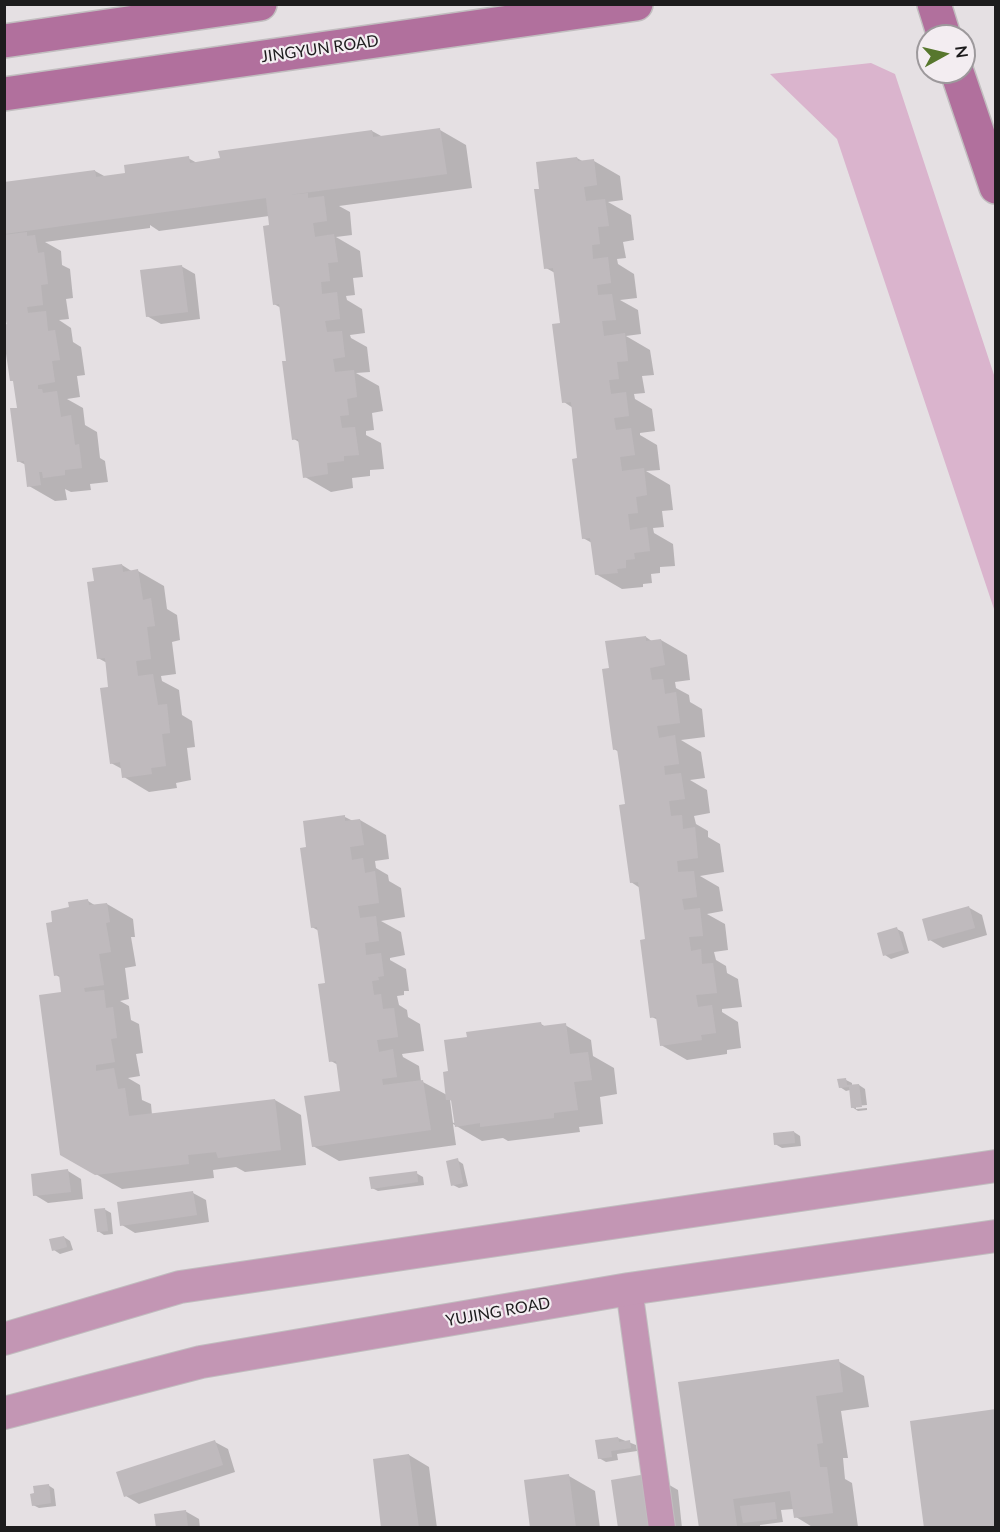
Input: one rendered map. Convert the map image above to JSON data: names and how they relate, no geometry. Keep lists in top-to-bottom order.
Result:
{
  "streets": {
    "main road": ["JINGYUN ROAD"],
    "street": ["YUJING ROAD"]
  },
  "north": "right"
}
